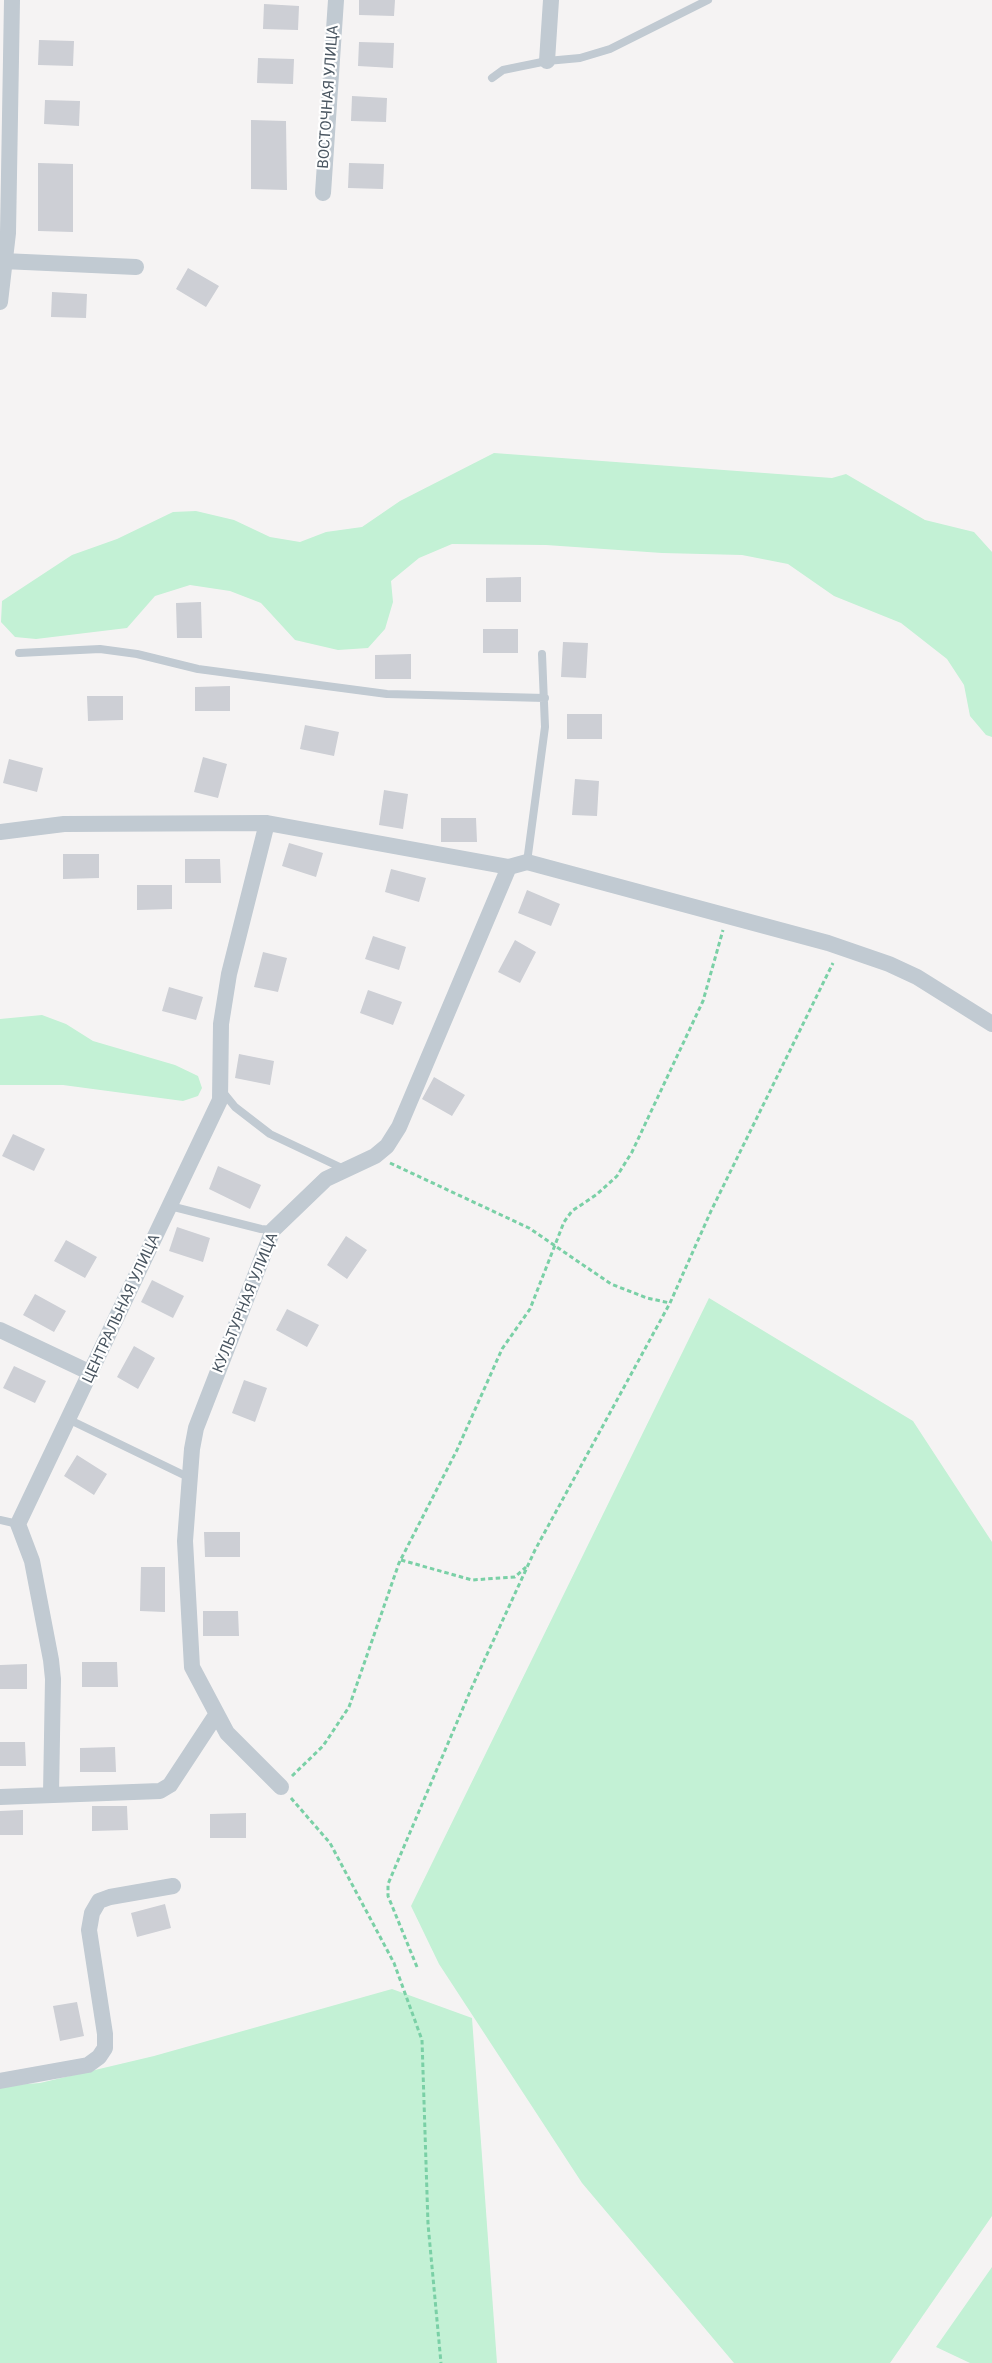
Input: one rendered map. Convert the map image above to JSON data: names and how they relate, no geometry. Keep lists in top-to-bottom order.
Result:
{
  "streets": {
    "street": ["ВОСТОЧНАЯ УЛИЦА", "КУЛЬТУРНАЯ УЛИЦА", "ЦЕНТРАЛЬНАЯ УЛИЦА"]
  }
}
